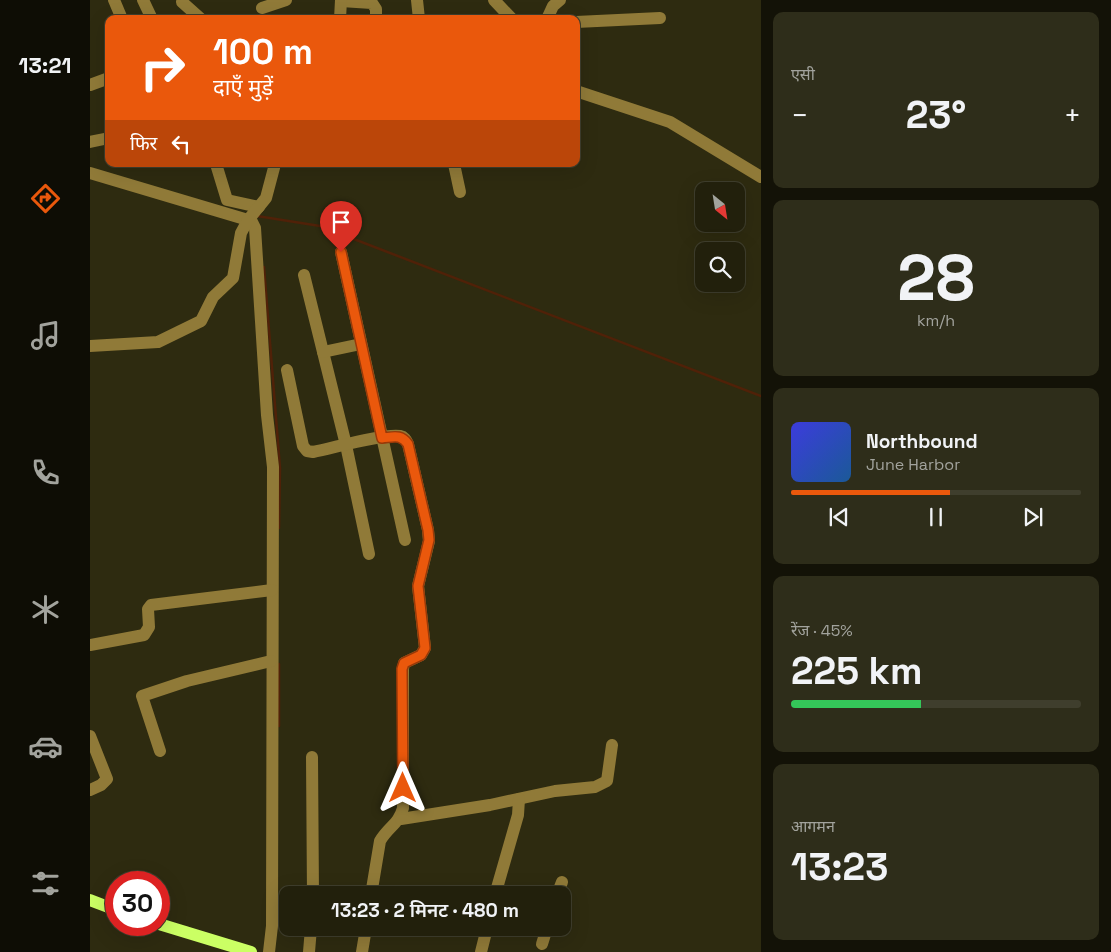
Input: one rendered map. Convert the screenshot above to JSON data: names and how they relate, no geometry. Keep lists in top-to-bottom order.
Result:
{
  "north": "bottom right",
  "page": {
    "tabs": "13:21",
    "tile": [
      "एसी",
      ["28", "km/h"],
      ["रेंज · 45%", "225 km"],
      ["आगमन", "13:23"]
    ],
    "turn": ["100 m", "दाएँ मुड़ें"],
    "heat": ["−", "23°", "+"],
    "then": "फिर",
    "song": ["Northbound", "June Harbor"],
    "limit": "30",
    "trip": "13:23 · 2 मिनट · 480 m"
  }
}
